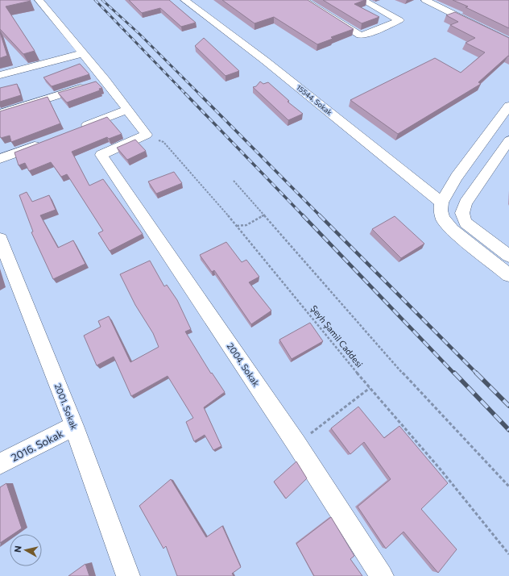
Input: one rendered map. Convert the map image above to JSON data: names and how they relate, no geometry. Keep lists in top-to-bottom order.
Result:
{
  "streets": {
    "street": [
      "15544. Sokak",
      "2004. Sokak",
      "2001. Sokak",
      "2016. Sokak"
    ],
    "path": ["Şeyh Şamil Caddesi"]
  },
  "crossings": [
    ["Şeyh Şamil Caddesi", "2004. Sokak"],
    ["2001. Sokak", "2016. Sokak"]
  ],
  "north": "left"
}
